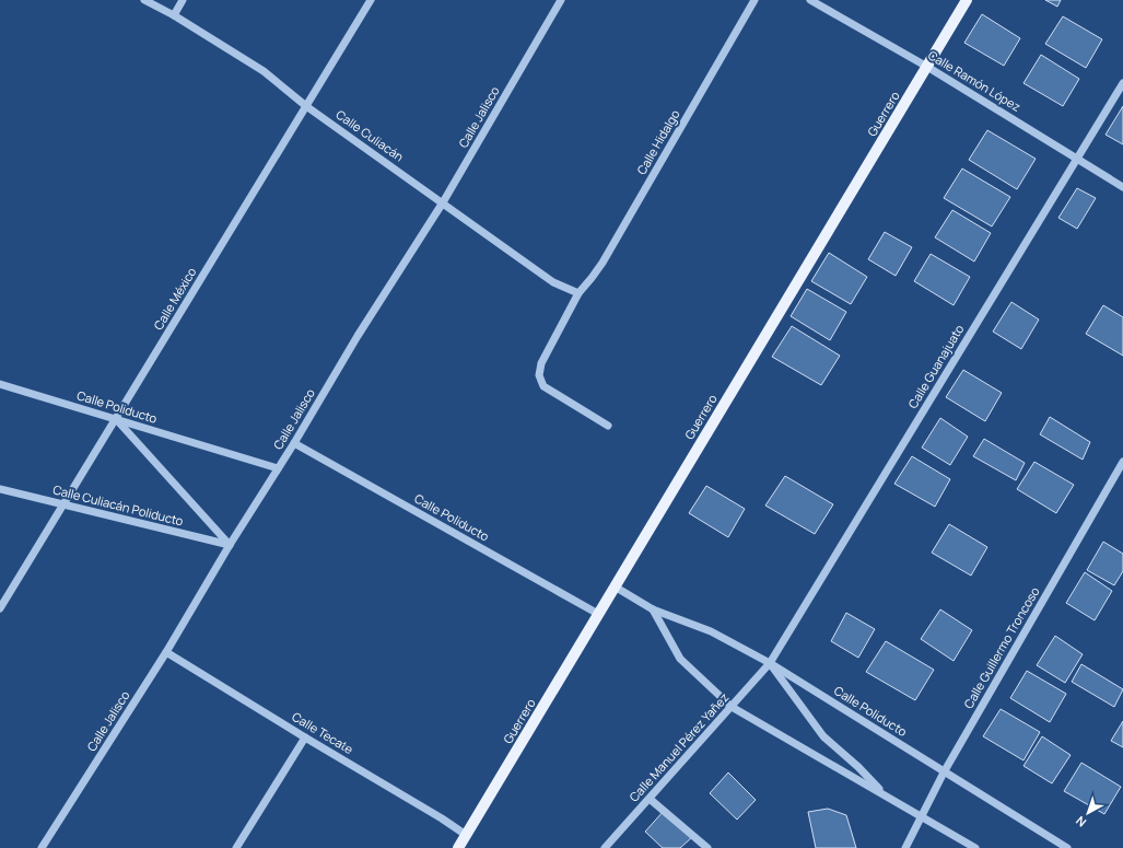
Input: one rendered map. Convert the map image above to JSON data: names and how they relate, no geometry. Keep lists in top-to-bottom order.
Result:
{
  "streets": {
    "main road": ["Guerrero"],
    "street": [
      "Calle Ramón López",
      "Calle Jalisco",
      "Calle Culiacán",
      "Calle Hidalgo",
      "Calle México",
      "Calle Guanajuato",
      "Calle Poliducto",
      "Calle Culiacán Poliducto",
      "Calle Guillermo Troncoso",
      "Calle Tecate",
      "Calle Manuel Pérez Yañez"
    ]
  },
  "crossings": [
    ["Calle Ramón López", "Guerrero"],
    ["Calle Ramón López", "Calle Guanajuato"],
    ["Guerrero", "Calle Poliducto"],
    ["Guerrero", "Calle Tecate"],
    ["Calle Jalisco", "Calle Culiacán"],
    ["Calle Jalisco", "Calle Poliducto"],
    ["Calle Jalisco", "Calle Culiacán Poliducto"],
    ["Calle Jalisco", "Calle Tecate"],
    ["Calle Culiacán", "Calle Hidalgo"],
    ["Calle Culiacán", "Calle México"],
    ["Calle México", "Calle Poliducto"],
    ["Calle México", "Calle Culiacán Poliducto"],
    ["Calle Guanajuato", "Calle Poliducto"],
    ["Calle Guanajuato", "Calle Manuel Pérez Yañez"],
    ["Calle Poliducto", "Calle Guillermo Troncoso"],
    ["Calle Poliducto", "Calle Manuel Pérez Yañez"]
  ],
  "north": "bottom left"
}
